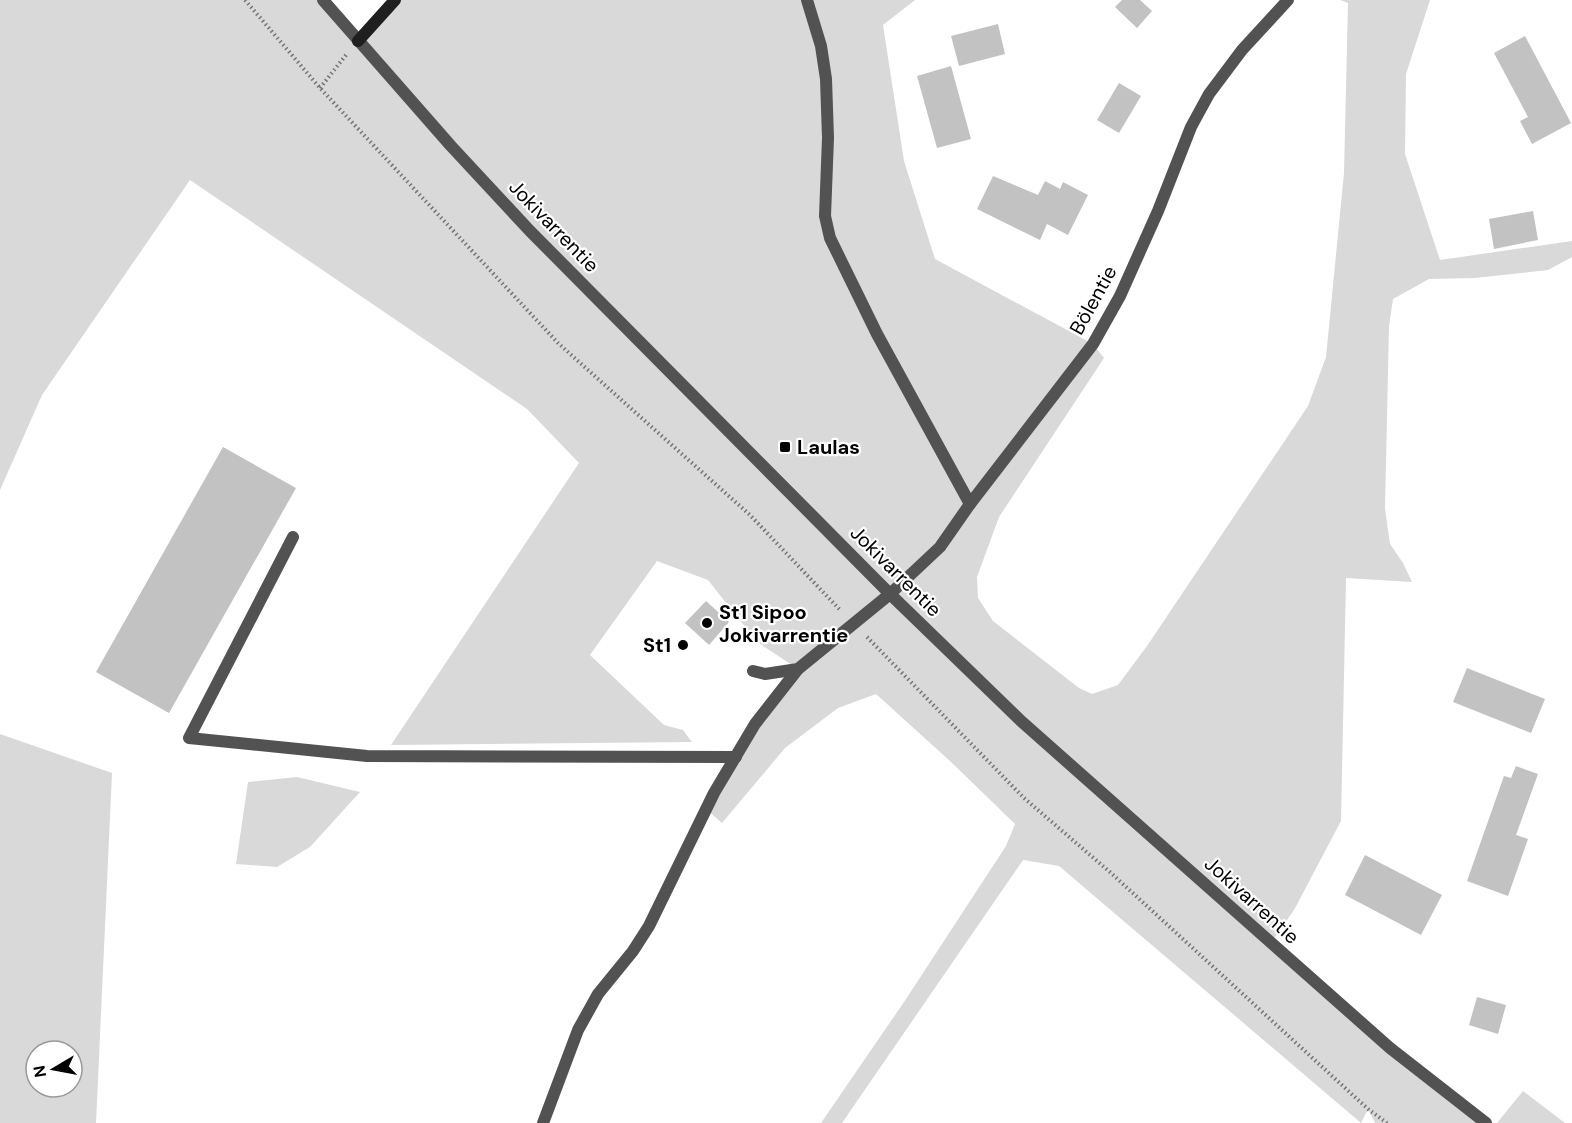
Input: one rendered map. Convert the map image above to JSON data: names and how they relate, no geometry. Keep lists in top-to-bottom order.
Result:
{
  "streets": {
    "street": ["Jokivarrentie", "Bölentie"]
  },
  "crossings": [
    ["Jokivarrentie", "Bölentie"]
  ],
  "places": {
    "transit": ["Laulas"],
    "other": ["St1 Sipoo Jokivarrentie", "St1"]
  },
  "north": "left"
}
